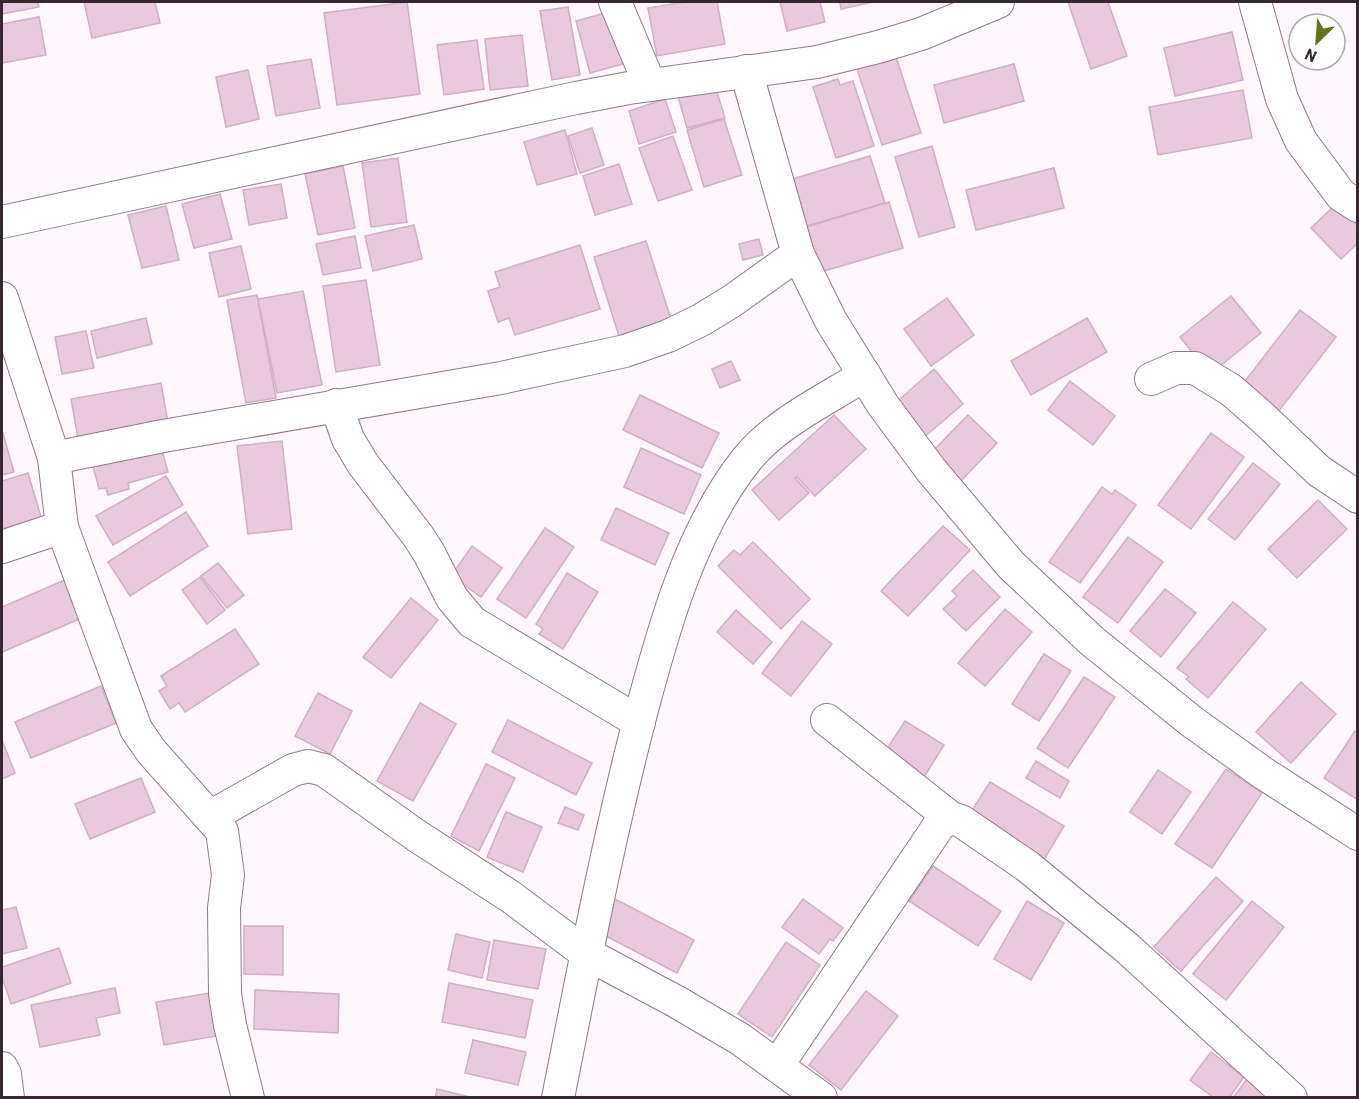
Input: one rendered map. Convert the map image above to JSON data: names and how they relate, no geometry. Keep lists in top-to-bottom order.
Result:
{
  "north": "bottom left"
}
